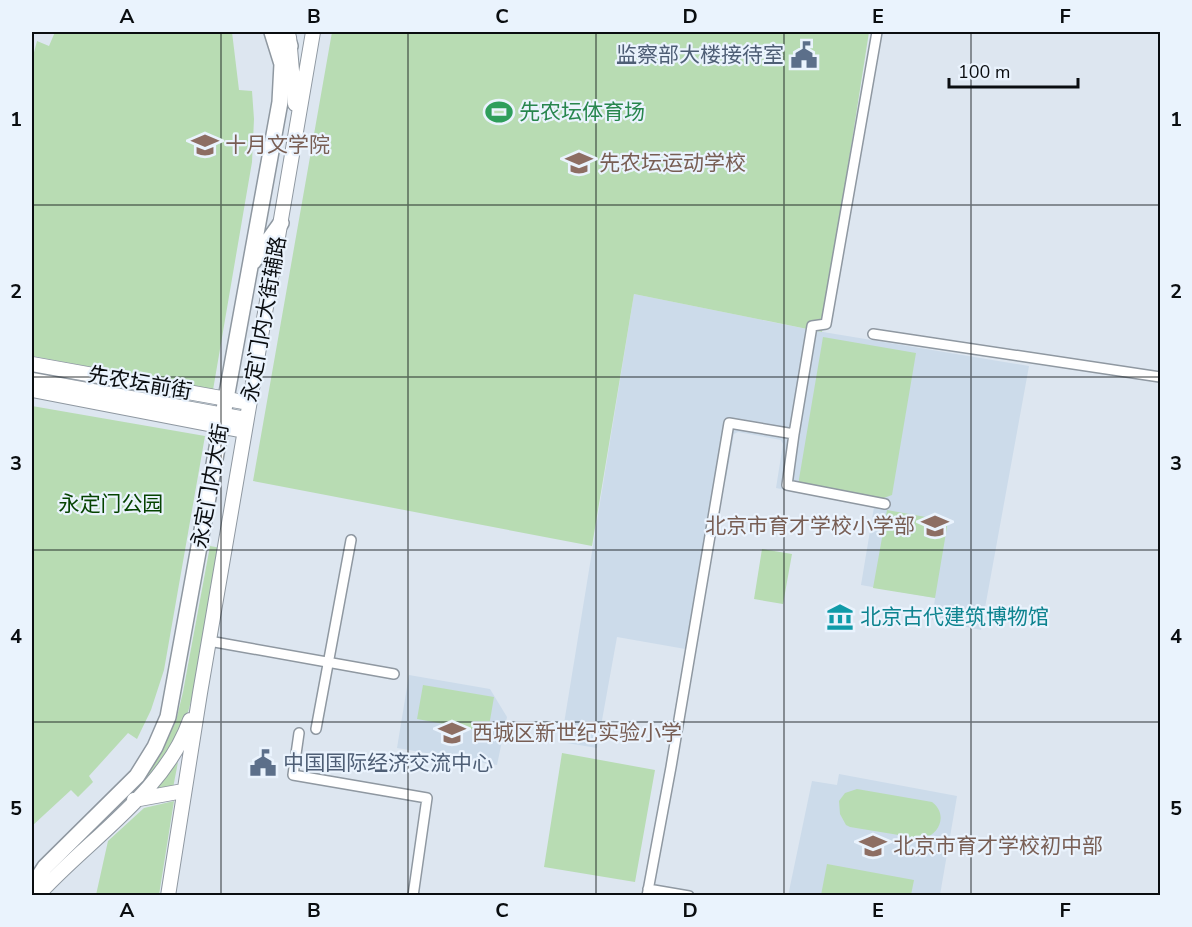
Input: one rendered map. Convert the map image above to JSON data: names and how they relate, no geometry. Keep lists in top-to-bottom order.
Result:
{
  "streets": {
    "main road": ["永定门内大街"],
    "street": ["永定门内大街辅路", "先农坛前街"]
  },
  "crossings": [
    ["永定门内大街辅路", "先农坛前街"],
    ["先农坛前街", "永定门内大街"]
  ],
  "parks": ["永定门公园"],
  "places": {
    "public building": ["监察部大楼接待室", "中国国际经济交流中心"],
    "sports": ["先农坛体育场"],
    "school or university": [
      "十月文学院",
      "先农坛运动学校",
      "北京市育才学校小学部",
      "西城区新世纪实验小学",
      "北京市育才学校初中部"
    ],
    "museum": ["北京古代建筑博物馆"]
  },
  "scale_bar": "100 m",
  "grid": {
    "columns": [
      "A",
      "B",
      "C",
      "D",
      "E",
      "F"
    ],
    "rows": [
      "1",
      "2",
      "3",
      "4",
      "5"
    ]
  }
}
